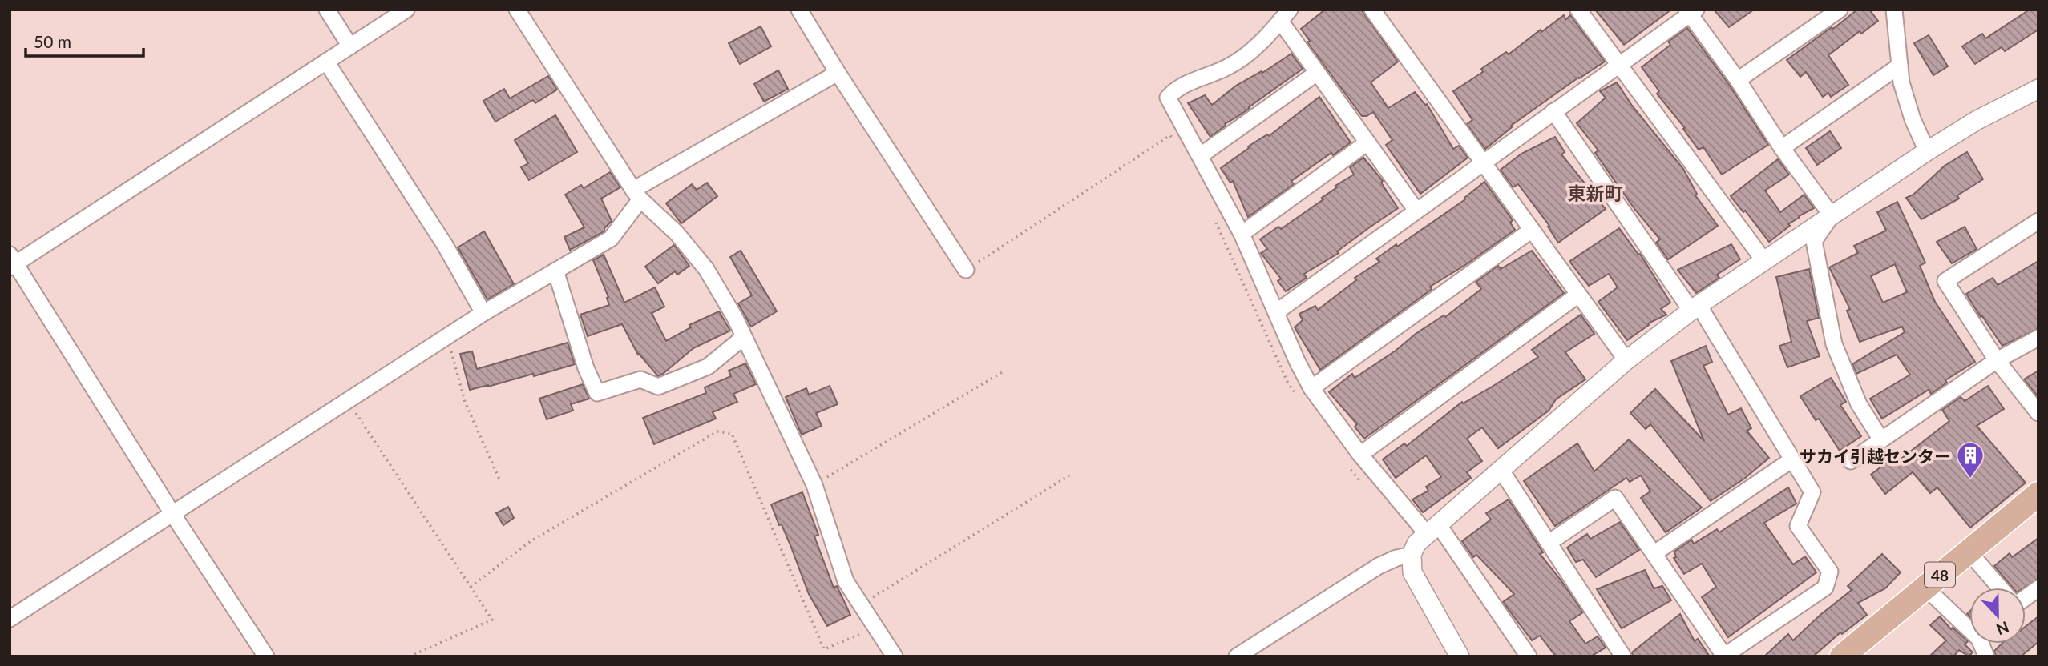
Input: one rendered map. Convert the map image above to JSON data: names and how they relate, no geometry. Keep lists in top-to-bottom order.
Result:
{
  "streets": {
    "main road": ["48"]
  },
  "districts": ["東新町"],
  "places": {
    "building": ["サカイ引越センター"]
  },
  "scale_bar": "50 m",
  "north": "bottom"
}
